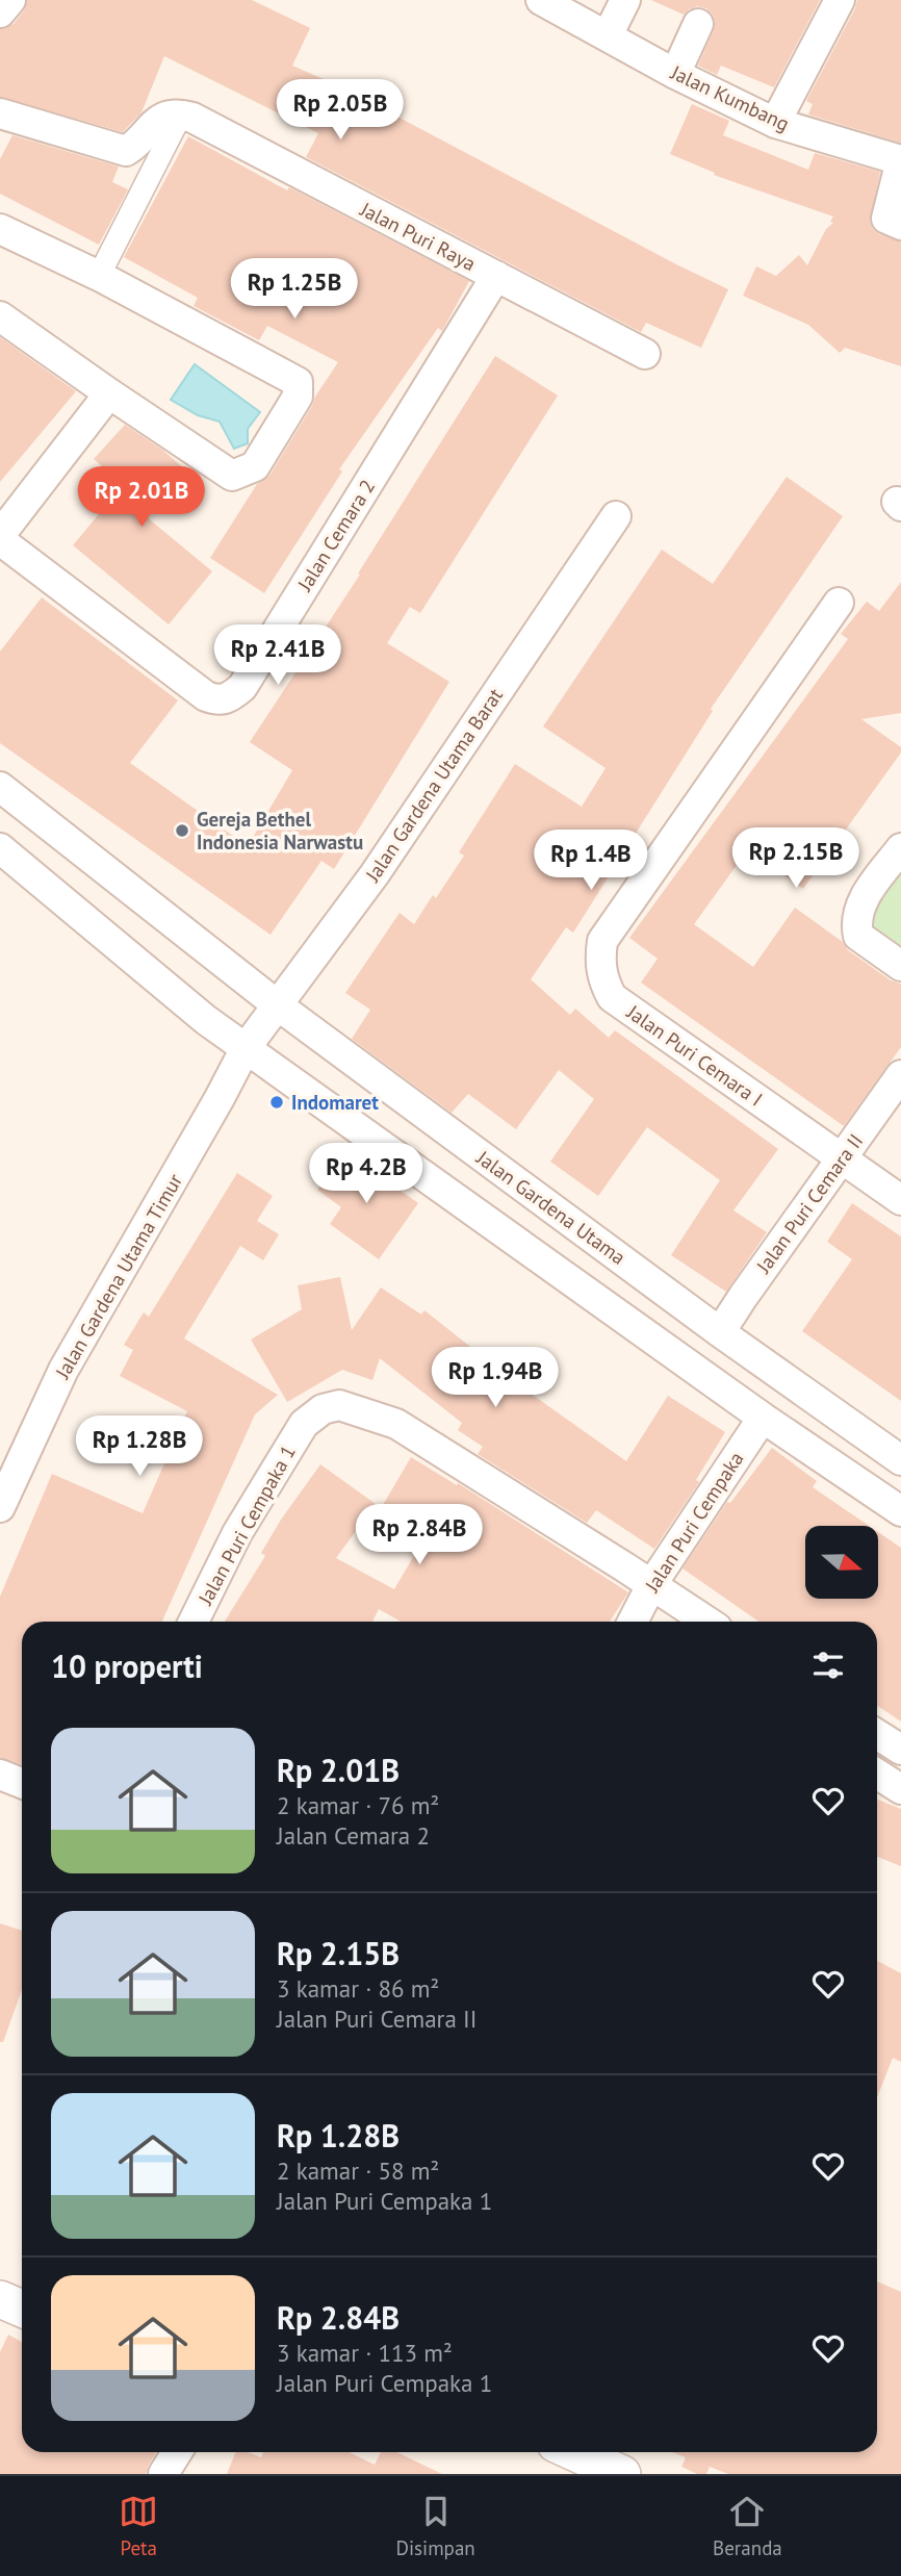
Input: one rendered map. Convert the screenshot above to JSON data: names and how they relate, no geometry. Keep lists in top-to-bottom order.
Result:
{
  "streets": {
    "street": [
      "Jalan Kumbang",
      "Jalan Puri Raya",
      "Jalan Cemara 2",
      "Jalan Gardena Utama Barat",
      "Jalan Puri Cemara I",
      "Jalan Puri Cemara II",
      "Jalan Gardena Utama",
      "Jalan Gardena Utama Timur",
      "Jalan Puri Cempaka",
      "Jalan Puri Cempaka 1"
    ]
  },
  "crossings": [
    ["Jalan Puri Raya", "Jalan Cemara 2"],
    ["Jalan Gardena Utama Barat", "Jalan Gardena Utama"],
    ["Jalan Gardena Utama Barat", "Jalan Gardena Utama Timur"],
    ["Jalan Puri Cemara I", "Jalan Puri Cemara II"],
    ["Jalan Puri Cemara II", "Jalan Gardena Utama"],
    ["Jalan Puri Cempaka", "Jalan Puri Cempaka 1"]
  ],
  "places": ["Gereja Bethel Indonesia Narwastu", "Indomaret"],
  "north": "right",
  "page": {
    "price": [
      "Rp 2.05B",
      "Rp 1.25B",
      "Rp 2.01B",
      "Rp 2.41B",
      "Rp 2.15B",
      "Rp 1.4B",
      "Rp 4.2B",
      "Rp 1.94B",
      "Rp 1.28B",
      "Rp 2.84B"
    ],
    "heading": "10 properti",
    "list": [
      {
        "name": "Rp 2.01B",
        "note": "2 kamar · 76 m² · Jalan Cemara 2"
      },
      {
        "name": "Rp 2.15B",
        "note": "3 kamar · 86 m² · Jalan Puri Cemara II"
      },
      {
        "name": "Rp 1.28B",
        "note": "2 kamar · 58 m² · Jalan Puri Cempaka 1"
      },
      {
        "name": "Rp 2.84B",
        "note": "3 kamar · 113 m² · Jalan Puri Cempaka 1"
      }
    ],
    "tabs": ["Peta", "Disimpan", "Beranda"]
  }
}
